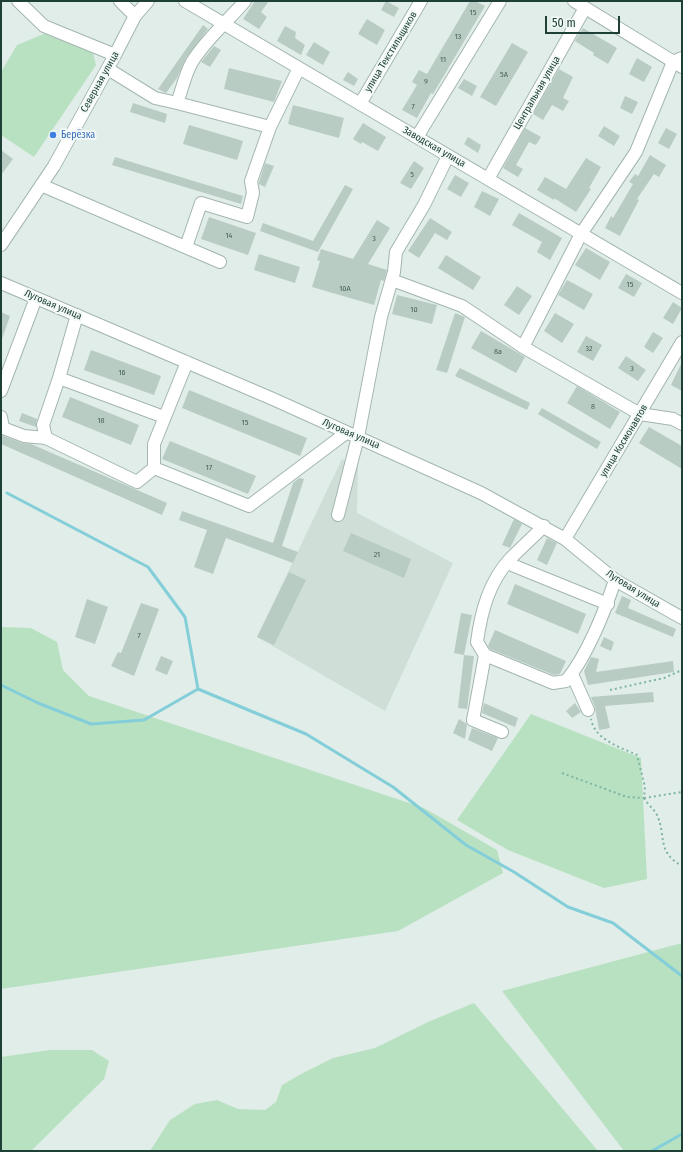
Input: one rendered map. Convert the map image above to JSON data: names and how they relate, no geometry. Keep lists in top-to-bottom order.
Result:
{
  "streets": {
    "street": [
      "улица Текстильщиков",
      "Северная улица",
      "Центральная улица",
      "Заводская улица",
      "Луговая улица",
      "улица Космонавтов"
    ]
  },
  "crossings": [
    ["улица Текстильщиков", "Заводская улица"],
    ["Центральная улица", "Заводская улица"],
    ["Луговая улица", "улица Космонавтов"]
  ],
  "places": ["Берёзка"],
  "house_numbers": [
    "15",
    "13",
    "11",
    "5А",
    "9",
    "7",
    "5",
    "14",
    "3",
    "15",
    "10А",
    "10",
    "32",
    "8а",
    "3",
    "16",
    "8",
    "18",
    "15",
    "17",
    "21",
    "7"
  ],
  "scale_bar": "50 m"
}
